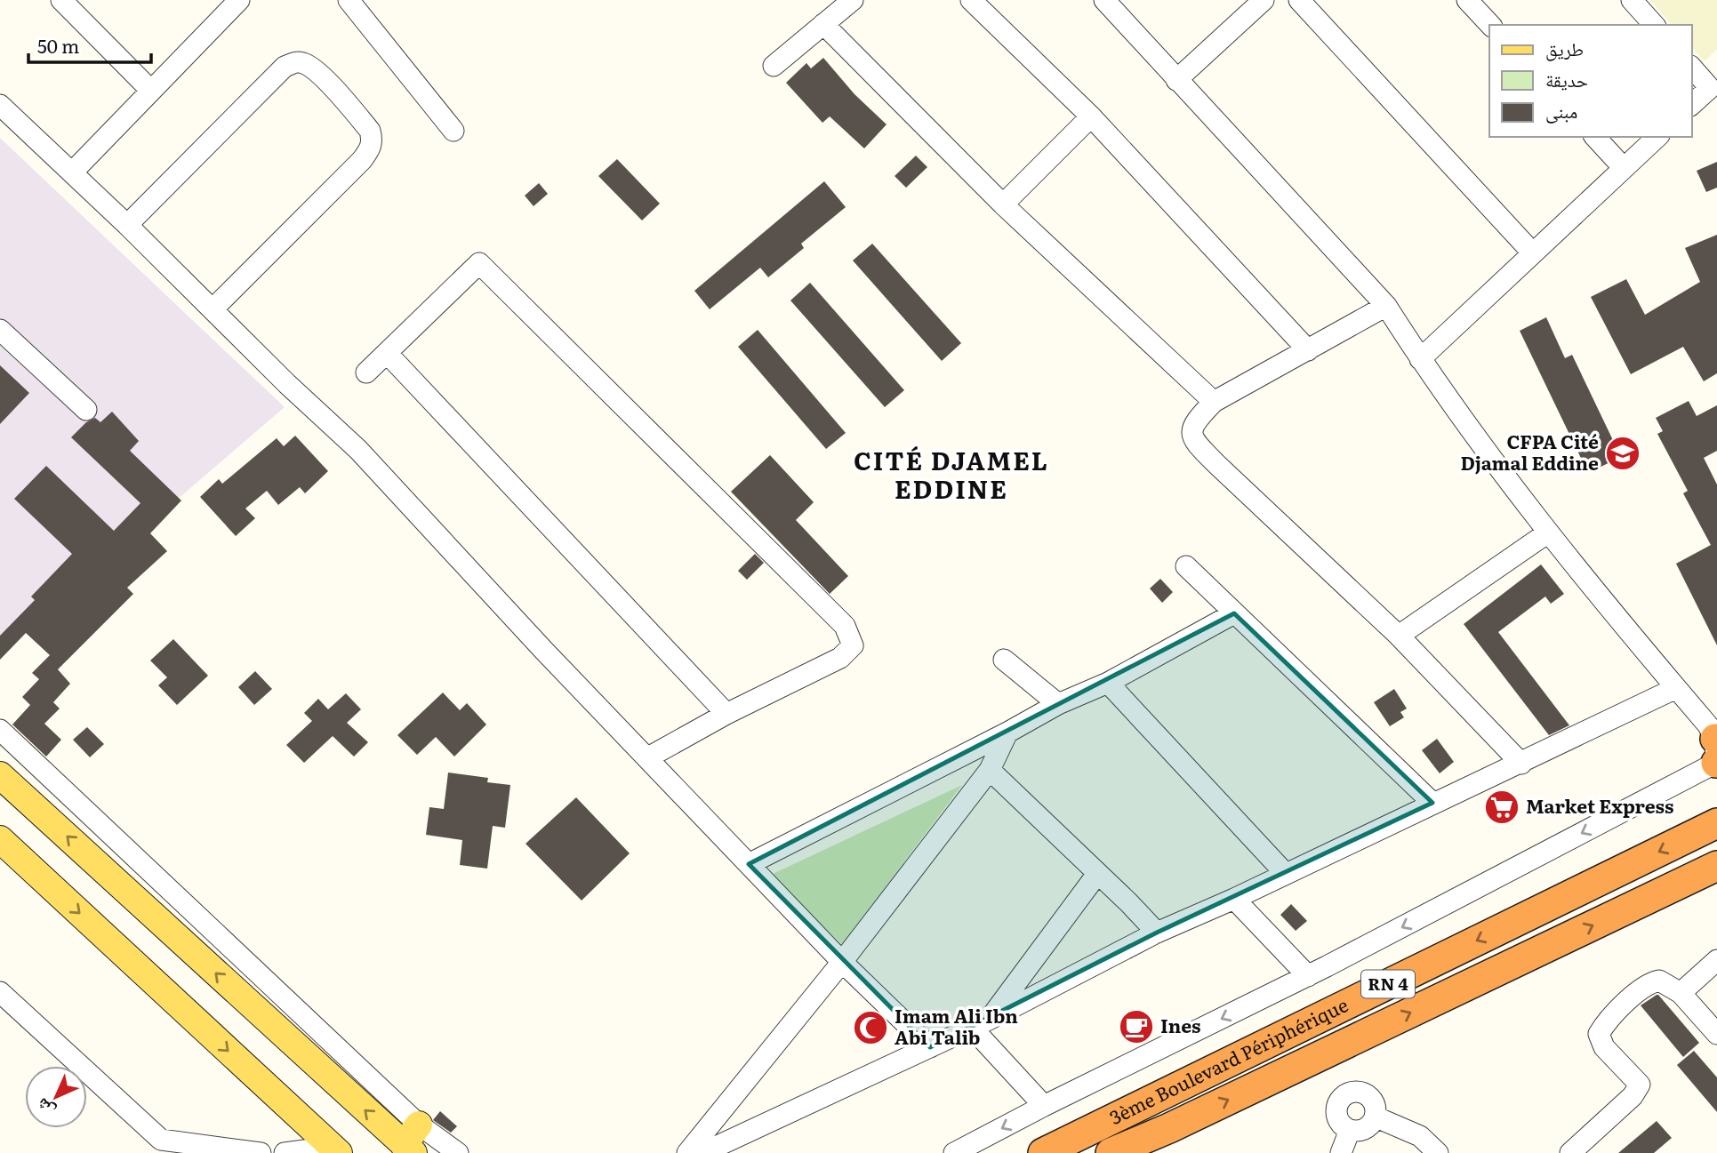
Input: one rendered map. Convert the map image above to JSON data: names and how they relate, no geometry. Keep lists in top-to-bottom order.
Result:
{
  "streets": {
    "highway": ["RN 4", "3ème Boulevard Périphérique"]
  },
  "crossings": [
    ["RN 4", "3ème Boulevard Périphérique"]
  ],
  "districts": ["CITÉ DJAMEL EDDINE"],
  "places": {
    "school or university": ["CFPA Cité Djamal Eddine"],
    "supermarket": ["Market Express"],
    "cafe": ["Ines"],
    "mosque": ["Imam Ali Ibn Abi Talib"]
  },
  "legend": ["طريق", "حديقة", "مبنى"],
  "scale_bar": "50 m",
  "north": "bottom left"
}
